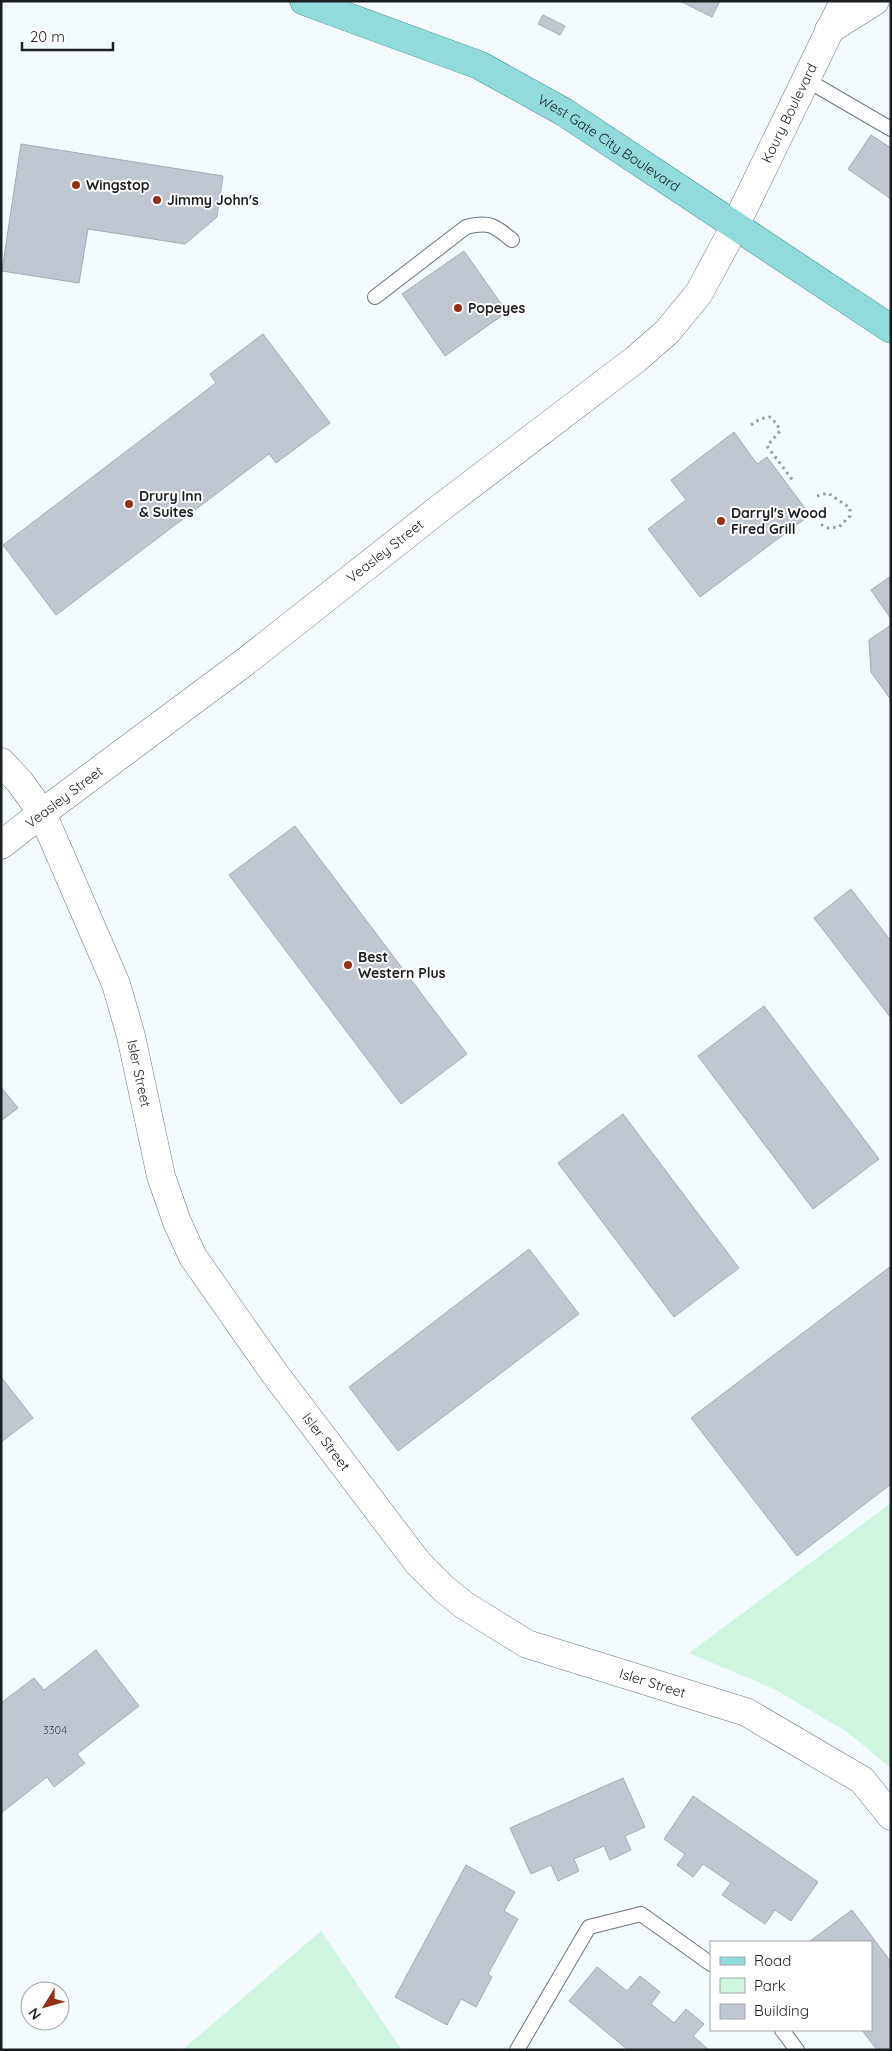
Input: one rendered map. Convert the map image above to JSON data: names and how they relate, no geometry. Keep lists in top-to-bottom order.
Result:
{
  "streets": {
    "main road": ["West Gate City Boulevard"],
    "street": ["Koury Boulevard", "Veasley Street", "Isler Street"]
  },
  "crossings": [
    ["Koury Boulevard", "West Gate City Boulevard"],
    ["Koury Boulevard", "Veasley Street"],
    ["West Gate City Boulevard", "Veasley Street"],
    ["Veasley Street", "Isler Street"]
  ],
  "places": [
    "Wingstop",
    "Jimmy John's",
    "Popeyes",
    "Drury Inn & Suites",
    "Darryl's Wood Fired Grill",
    "Best Western Plus"
  ],
  "house_numbers": ["3304"],
  "legend": ["Road", "Park", "Building"],
  "scale_bar": "20 m",
  "north": "bottom left"
}
